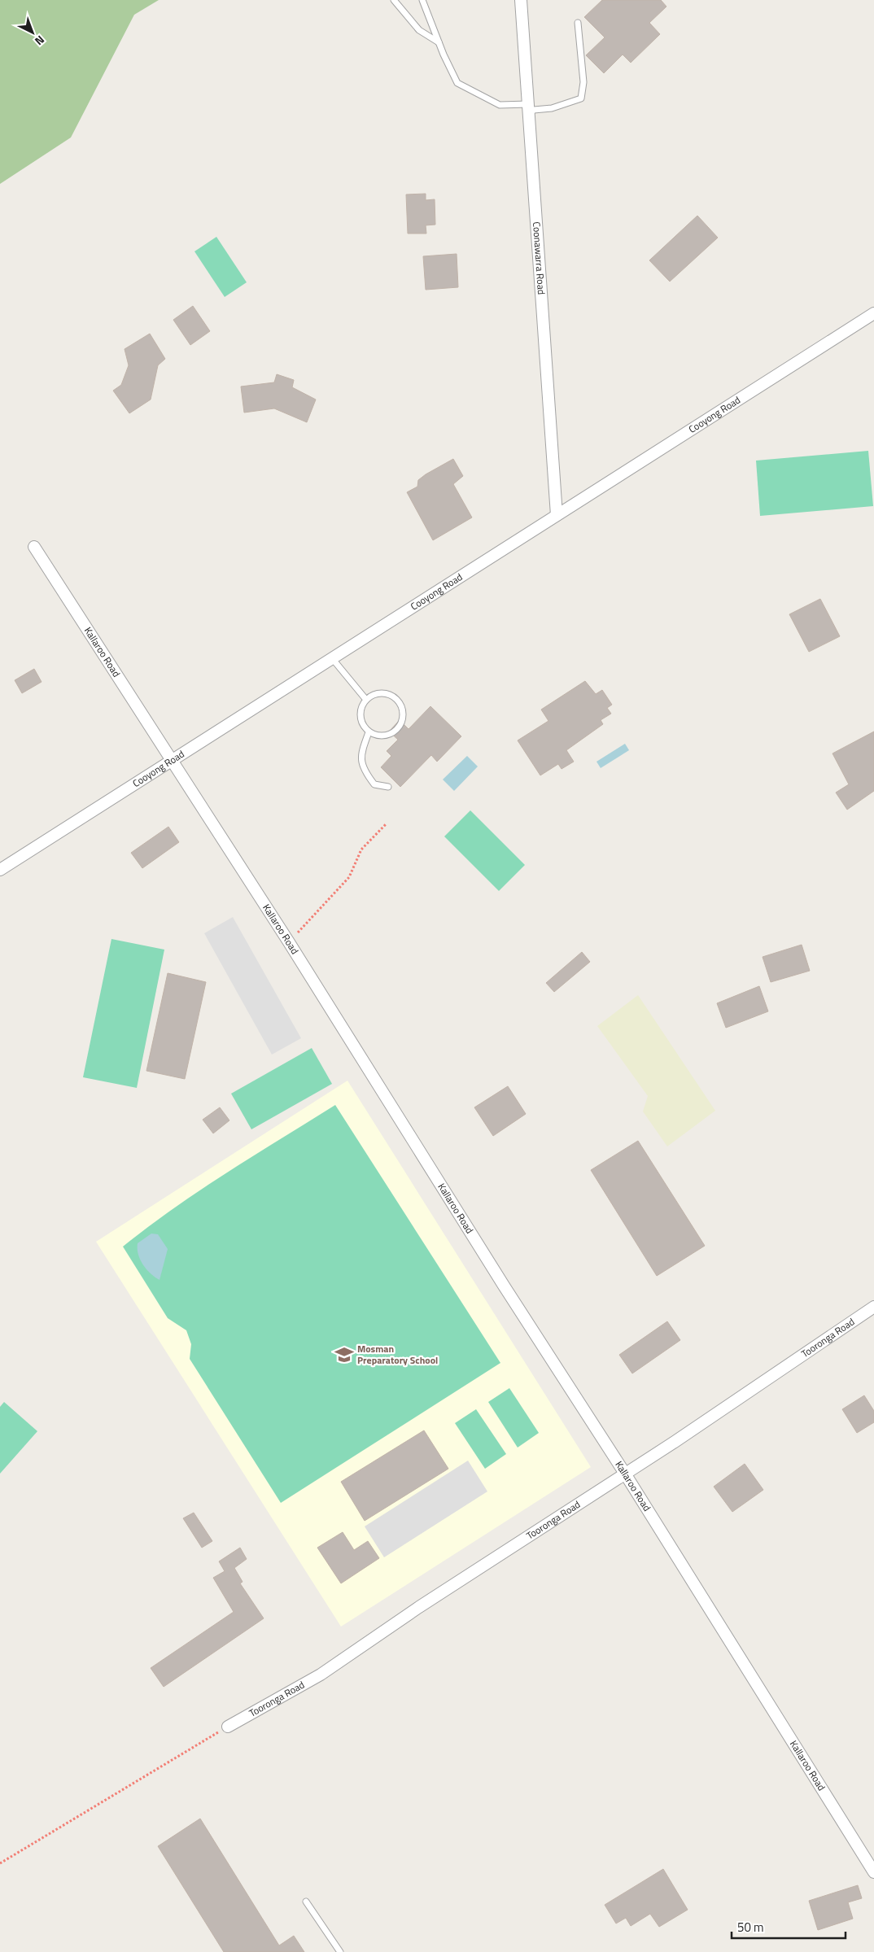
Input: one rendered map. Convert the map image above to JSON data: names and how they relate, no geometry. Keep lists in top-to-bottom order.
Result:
{
  "streets": {
    "street": [
      "Coonawarra Road",
      "Cooyong Road",
      "Kallaroo Road",
      "Tooronga Road"
    ]
  },
  "crossings": [
    ["Coonawarra Road", "Cooyong Road"],
    ["Cooyong Road", "Kallaroo Road"],
    ["Kallaroo Road", "Tooronga Road"]
  ],
  "places": {
    "school or university": ["Mosman Preparatory School"]
  },
  "scale_bar": "50 m",
  "north": "bottom right"
}
